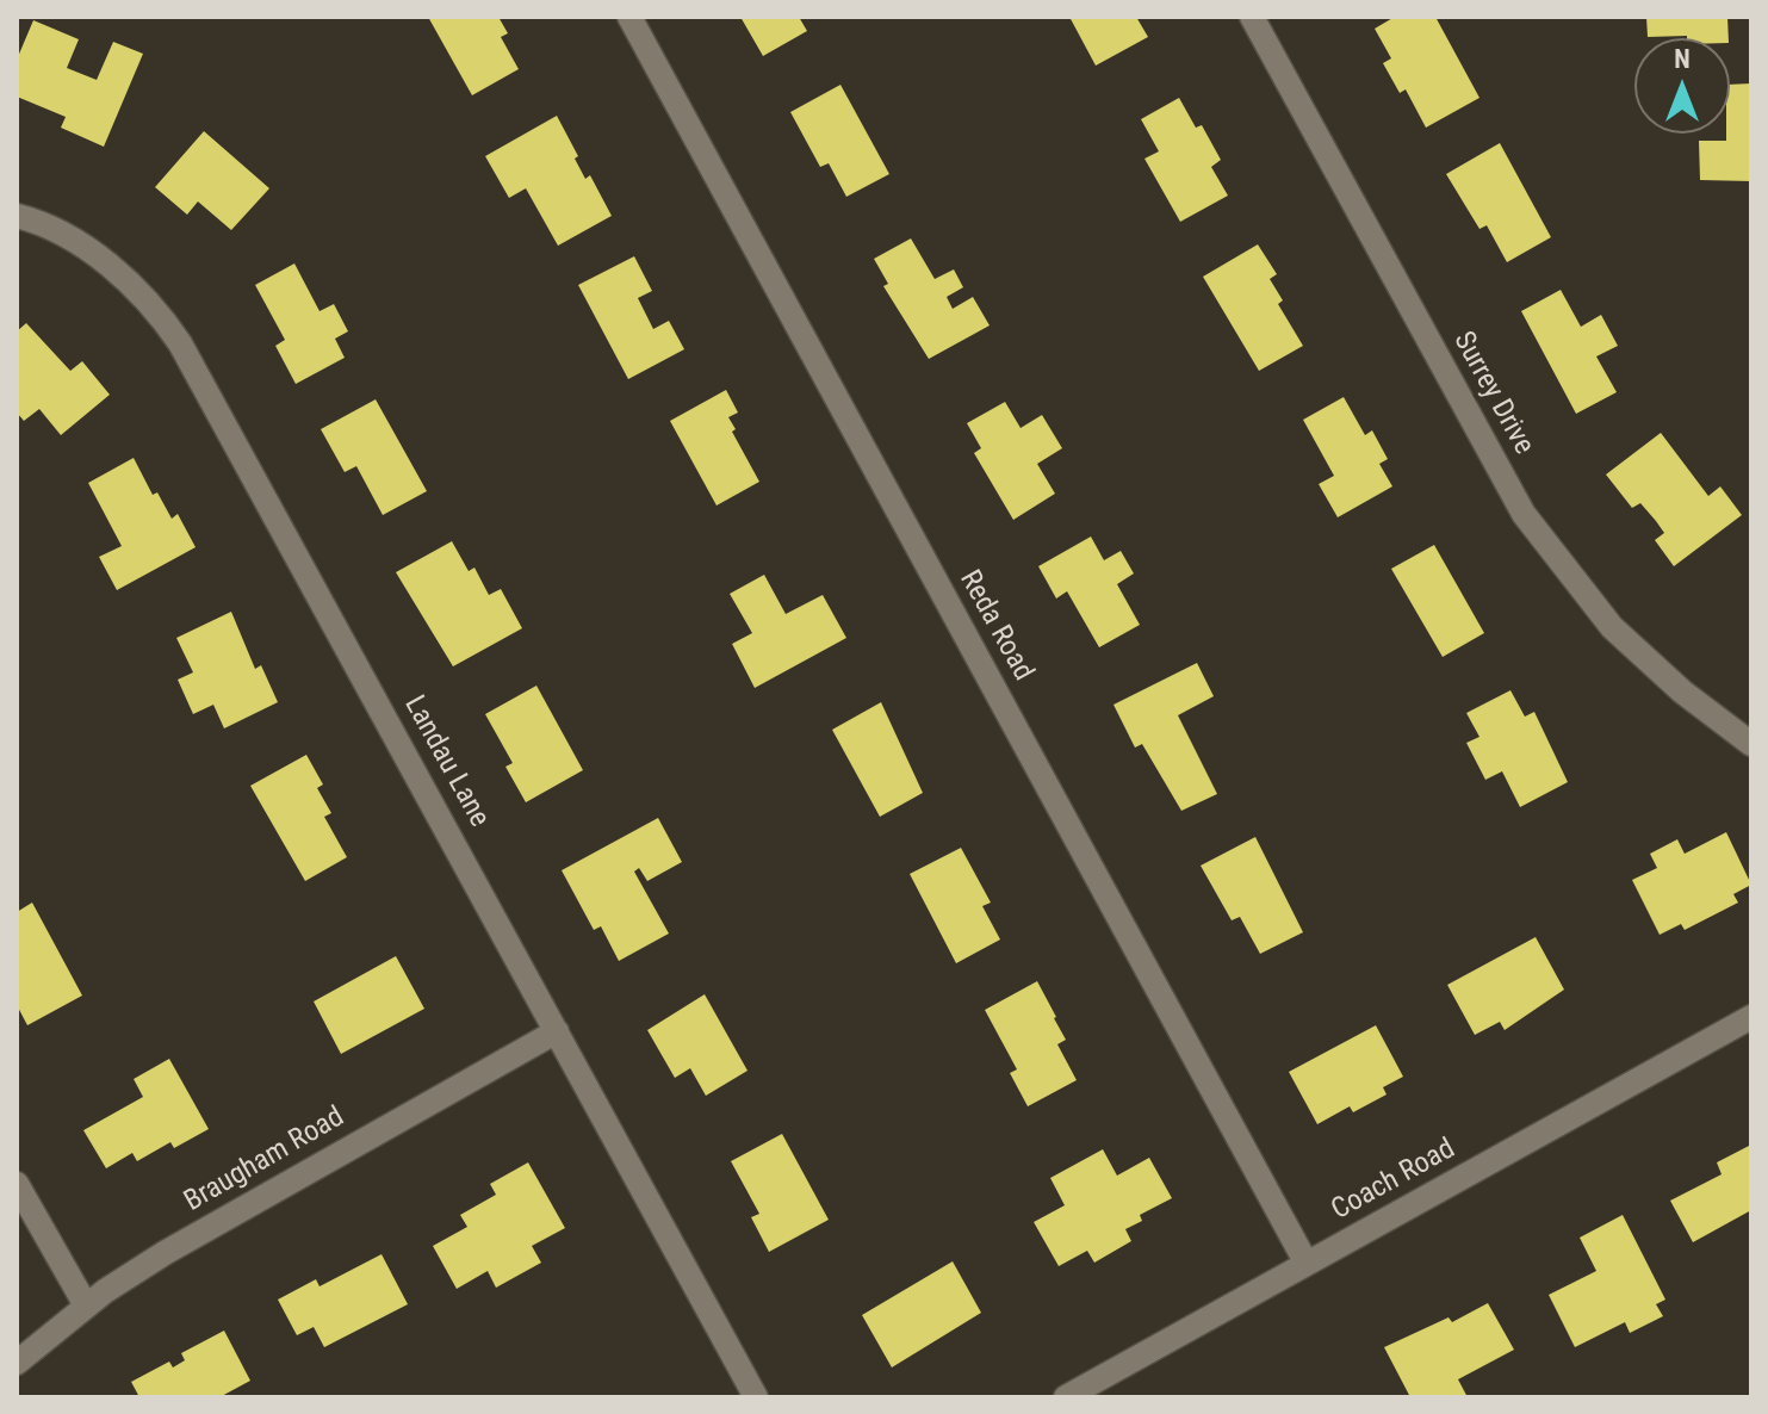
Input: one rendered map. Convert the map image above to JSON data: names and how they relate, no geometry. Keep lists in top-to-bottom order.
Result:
{
  "streets": {
    "street": [
      "Surrey Drive",
      "Reda Road",
      "Landau Lane",
      "Braugham Road",
      "Coach Road"
    ]
  },
  "crossings": [
    ["Reda Road", "Coach Road"],
    ["Landau Lane", "Braugham Road"]
  ],
  "north": "top"
}
